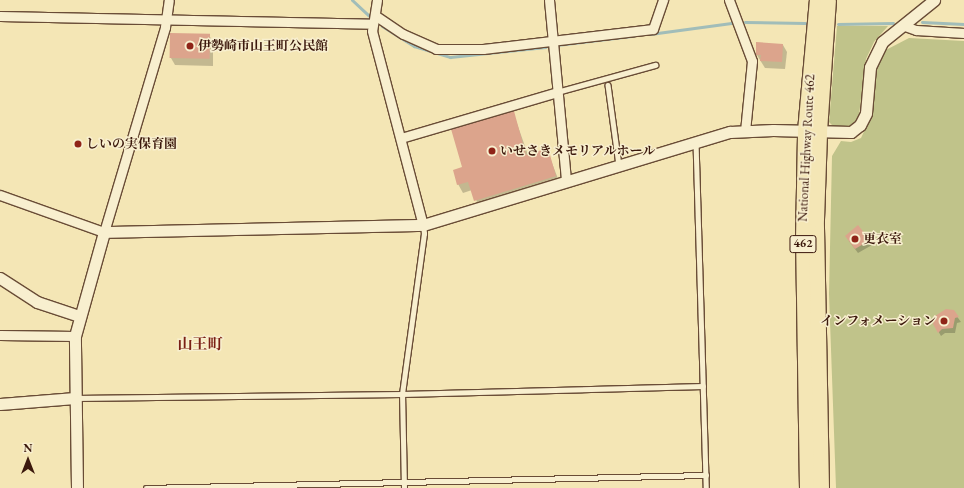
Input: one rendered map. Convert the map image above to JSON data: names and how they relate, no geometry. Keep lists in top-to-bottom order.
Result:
{
  "streets": {
    "highway": ["National Highway Route 462", "462"]
  },
  "districts": ["山王町"],
  "places": [
    "伊勢崎市山王町公民館",
    "しいの実保育園",
    "いせさきメモリアルホール",
    "更衣室",
    "インフォメーション"
  ],
  "north": "top"
}
